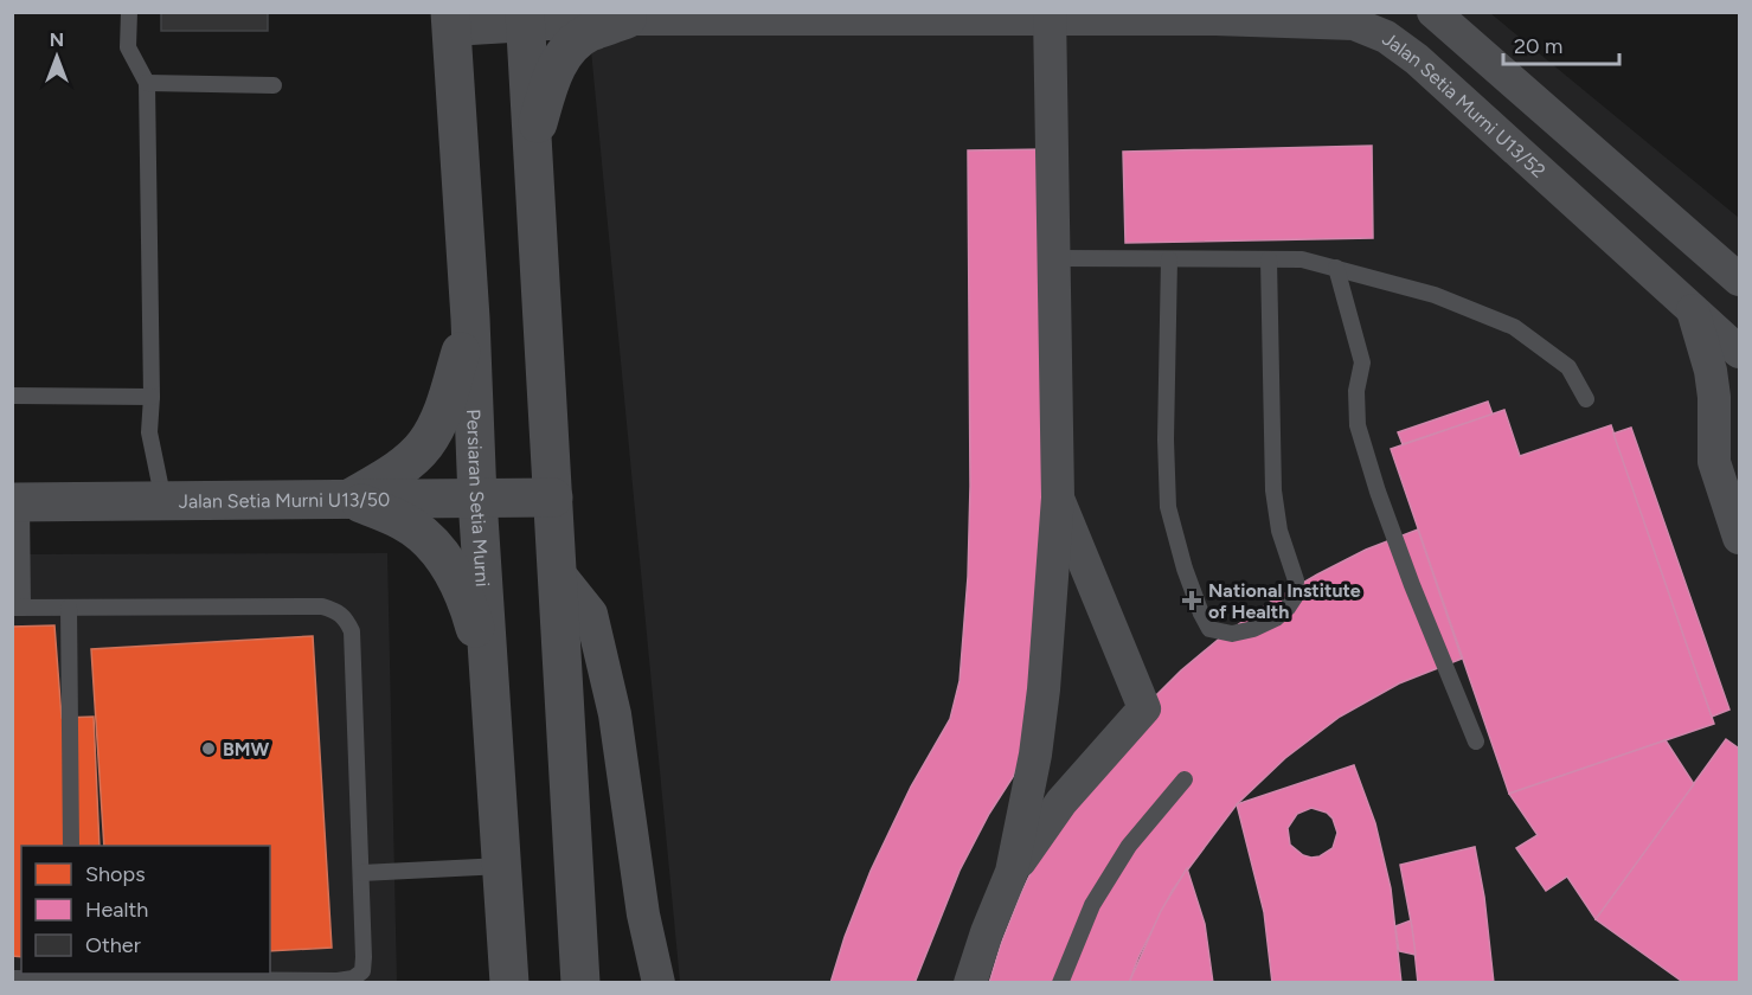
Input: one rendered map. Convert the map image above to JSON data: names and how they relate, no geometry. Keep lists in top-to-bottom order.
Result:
{
  "streets": {
    "street": ["Jalan Setia Murni U13/52", "Persiaran Setia Murni", "Jalan Setia Murni U13/50"]
  },
  "crossings": [
    ["Jalan Setia Murni U13/52", "Persiaran Setia Murni"],
    ["Persiaran Setia Murni", "Jalan Setia Murni U13/50"]
  ],
  "places": {
    "health": ["National Institute of Health"],
    "other": ["BMW"]
  },
  "legend": ["Shops", "Health", "Other"],
  "scale_bar": "20 m",
  "north": "top"
}
